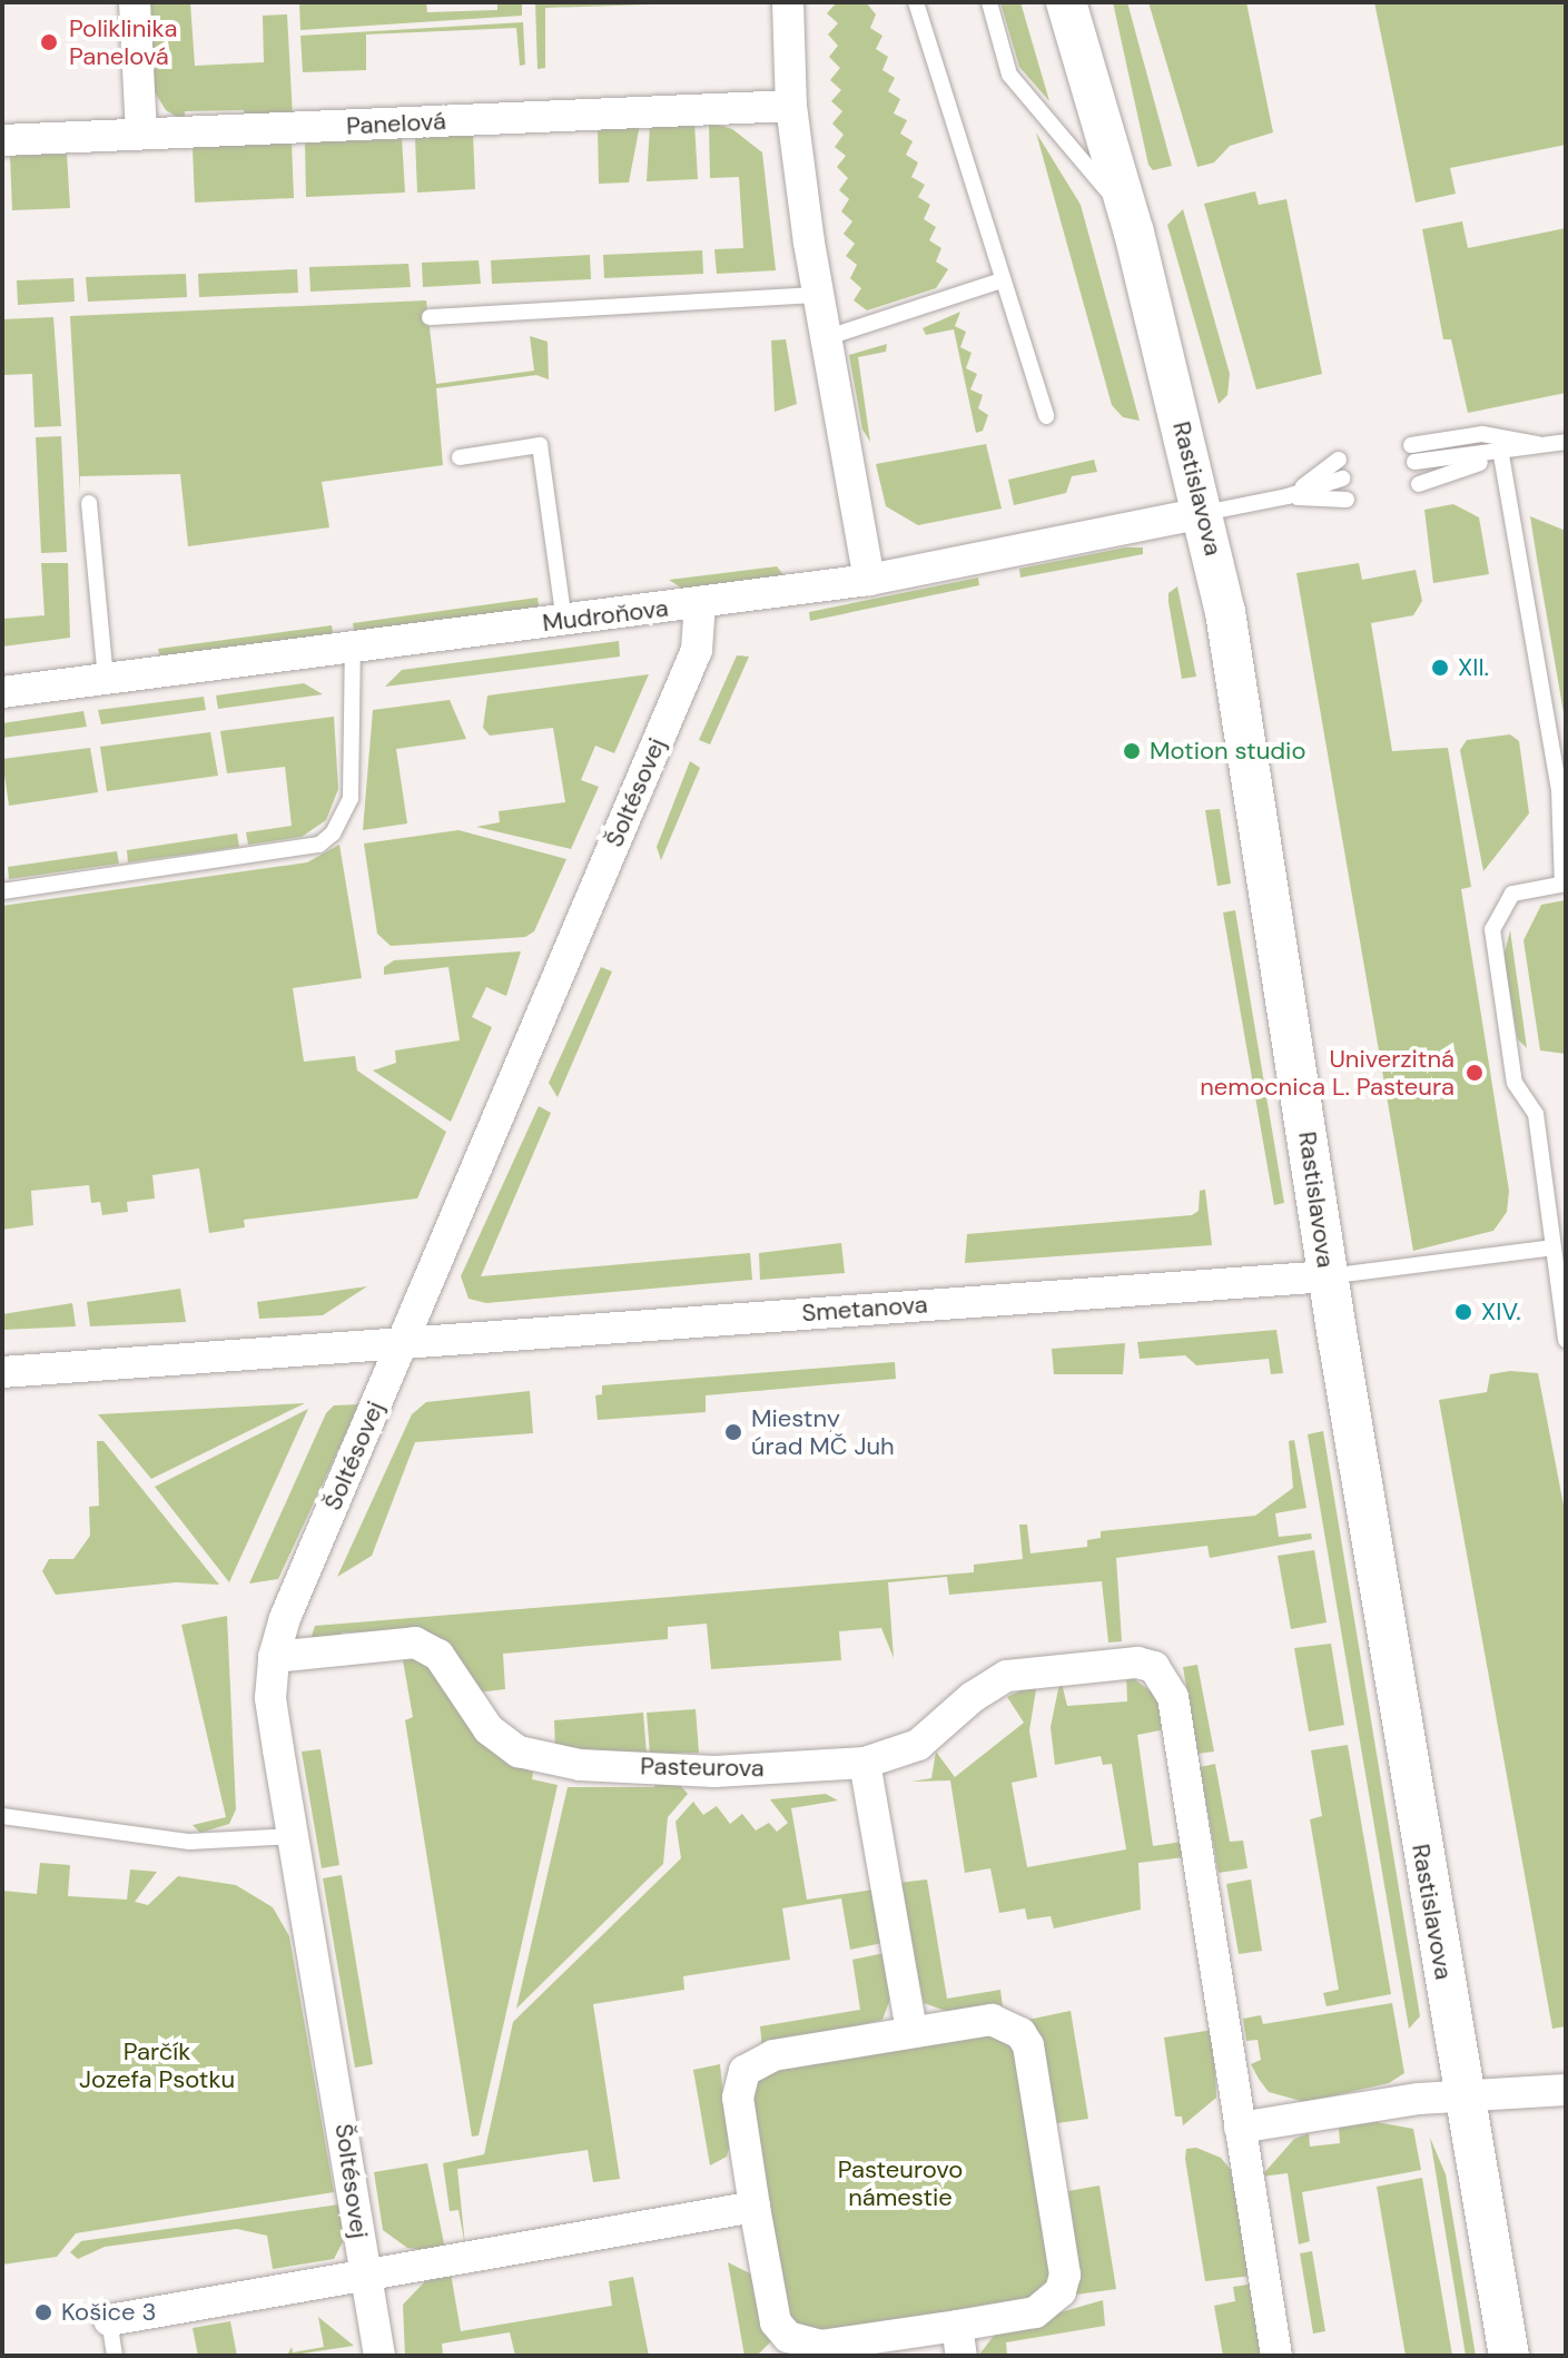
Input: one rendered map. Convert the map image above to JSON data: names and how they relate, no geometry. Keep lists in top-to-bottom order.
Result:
{
  "streets": {
    "street": [
      "Panelová",
      "Rastislavova",
      "Mudroňova",
      "Šoltésovej",
      "Smetanova",
      "Pasteurova"
    ]
  },
  "crossings": [
    ["Rastislavova", "Mudroňova"],
    ["Rastislavova", "Smetanova"],
    ["Mudroňova", "Šoltésovej"],
    ["Šoltésovej", "Smetanova"],
    ["Šoltésovej", "Pasteurova"]
  ],
  "parks": ["Parčík Jozefa Psotku", "Pasteurovo námestie"],
  "places": [
    "Poliklinika Panelová",
    "XII.",
    "Motion studio",
    "Univerzitná nemocnica L. Pasteura",
    "XIV.",
    "Miestny úrad MČ Juh",
    "Košice 3"
  ]
}
